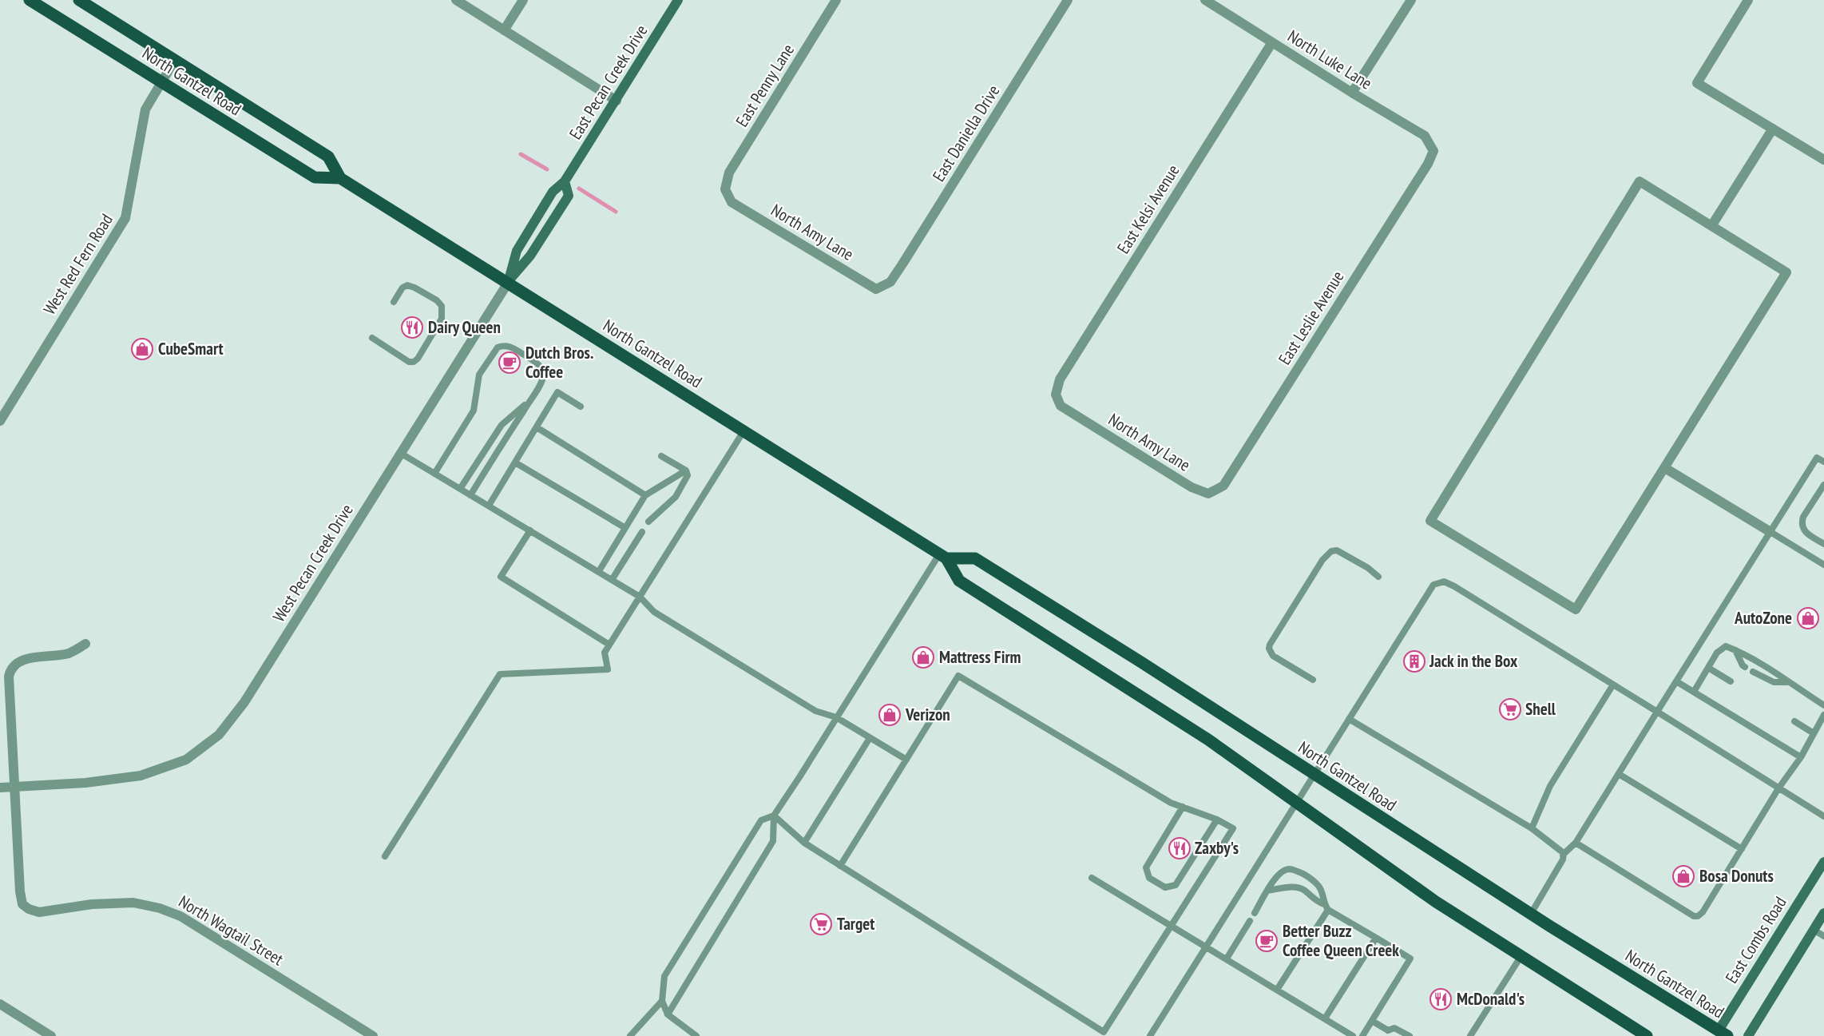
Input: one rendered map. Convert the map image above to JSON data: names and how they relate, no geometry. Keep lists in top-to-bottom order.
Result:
{
  "streets": {
    "main road": ["North Gantzel Road"],
    "street": [
      "North Luke Lane",
      "East Pecan Creek Drive",
      "East Penny Lane",
      "East Daniella Drive",
      "East Kelsi Avenue",
      "North Amy Lane",
      "West Red Fern Road",
      "East Leslie Avenue",
      "West Pecan Creek Drive",
      "North Wagtail Street",
      "East Combs Road"
    ]
  },
  "crossings": [
    ["North Luke Lane", "East Kelsi Avenue"],
    ["North Luke Lane", "East Leslie Avenue"],
    ["North Gantzel Road", "East Pecan Creek Drive"],
    ["North Gantzel Road", "West Red Fern Road"],
    ["North Gantzel Road", "West Pecan Creek Drive"],
    ["North Gantzel Road", "East Combs Road"],
    ["East Pecan Creek Drive", "West Pecan Creek Drive"],
    ["East Penny Lane", "North Amy Lane"],
    ["East Daniella Drive", "North Amy Lane"],
    ["East Kelsi Avenue", "North Amy Lane"],
    ["North Amy Lane", "East Leslie Avenue"],
    ["West Pecan Creek Drive", "North Wagtail Street"]
  ],
  "places": {
    "restaurant": ["Dairy Queen", "Zaxby's", "McDonald's"],
    "shop": [
      "CubeSmart",
      "AutoZone",
      "Mattress Firm",
      "Verizon",
      "Bosa Donuts"
    ],
    "cafe": ["Dutch Bros. Coffee", "Better Buzz Coffee Queen Creek"],
    "building": ["Jack in the Box"],
    "supermarket": ["Shell", "Target"]
  }
}
